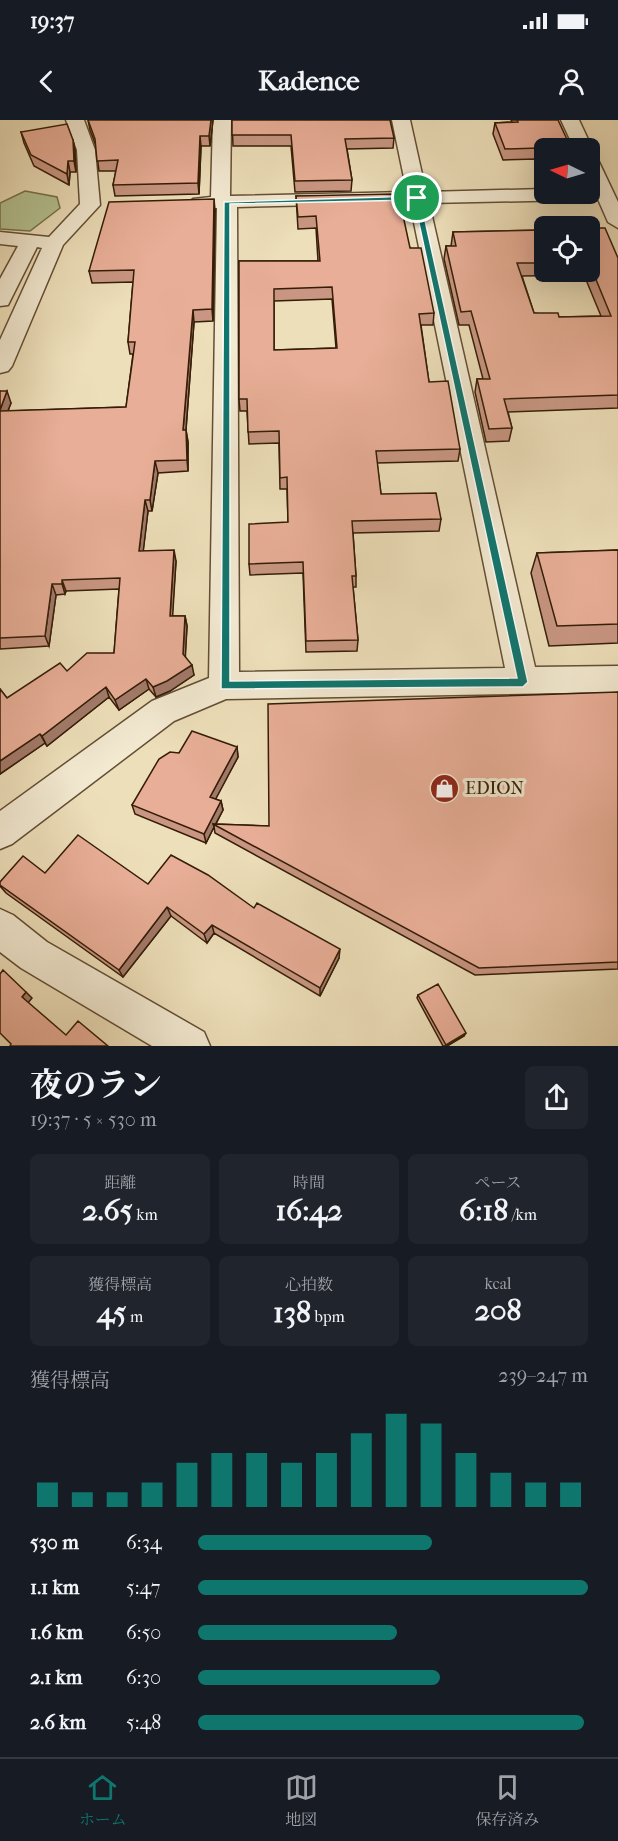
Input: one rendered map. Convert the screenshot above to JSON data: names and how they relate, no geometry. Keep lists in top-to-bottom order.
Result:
{
  "places": {
    "shop": ["EDION"]
  },
  "north": "left",
  "page": {
    "status": "19:37",
    "header": "Kadence",
    "heading": ["夜のラン", "19:37 · 5 × 530 m"],
    "stats": [
      ["距離", "2.65 km"],
      ["時間", "16:42"],
      ["ペース", "6:18 /km"],
      ["獲得標高", "45 m"],
      ["心拍数", "138 bpm"],
      ["kcal", "208"]
    ],
    "chart": ["獲得標高", "239–247 m"],
    "list": [
      {
        "name": "530 m",
        "note": "6:34"
      },
      {
        "name": "1.1 km",
        "note": "5:47"
      },
      {
        "name": "1.6 km",
        "note": "6:50"
      },
      {
        "name": "2.1 km",
        "note": "6:30"
      },
      {
        "name": "2.6 km",
        "note": "5:48"
      }
    ],
    "tabs": ["ホーム", "地図", "保存済み"]
  }
}
